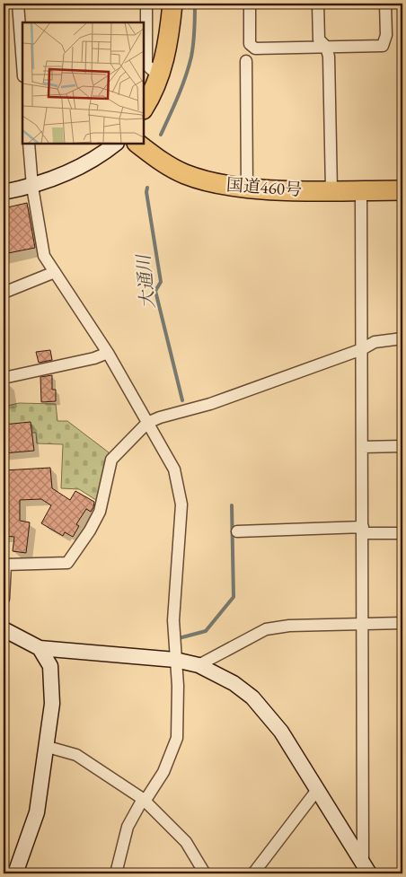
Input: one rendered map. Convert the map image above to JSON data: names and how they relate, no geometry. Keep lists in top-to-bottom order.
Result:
{
  "streets": {
    "highway": ["国道460号"]
  },
  "water": ["大通川"]
}
